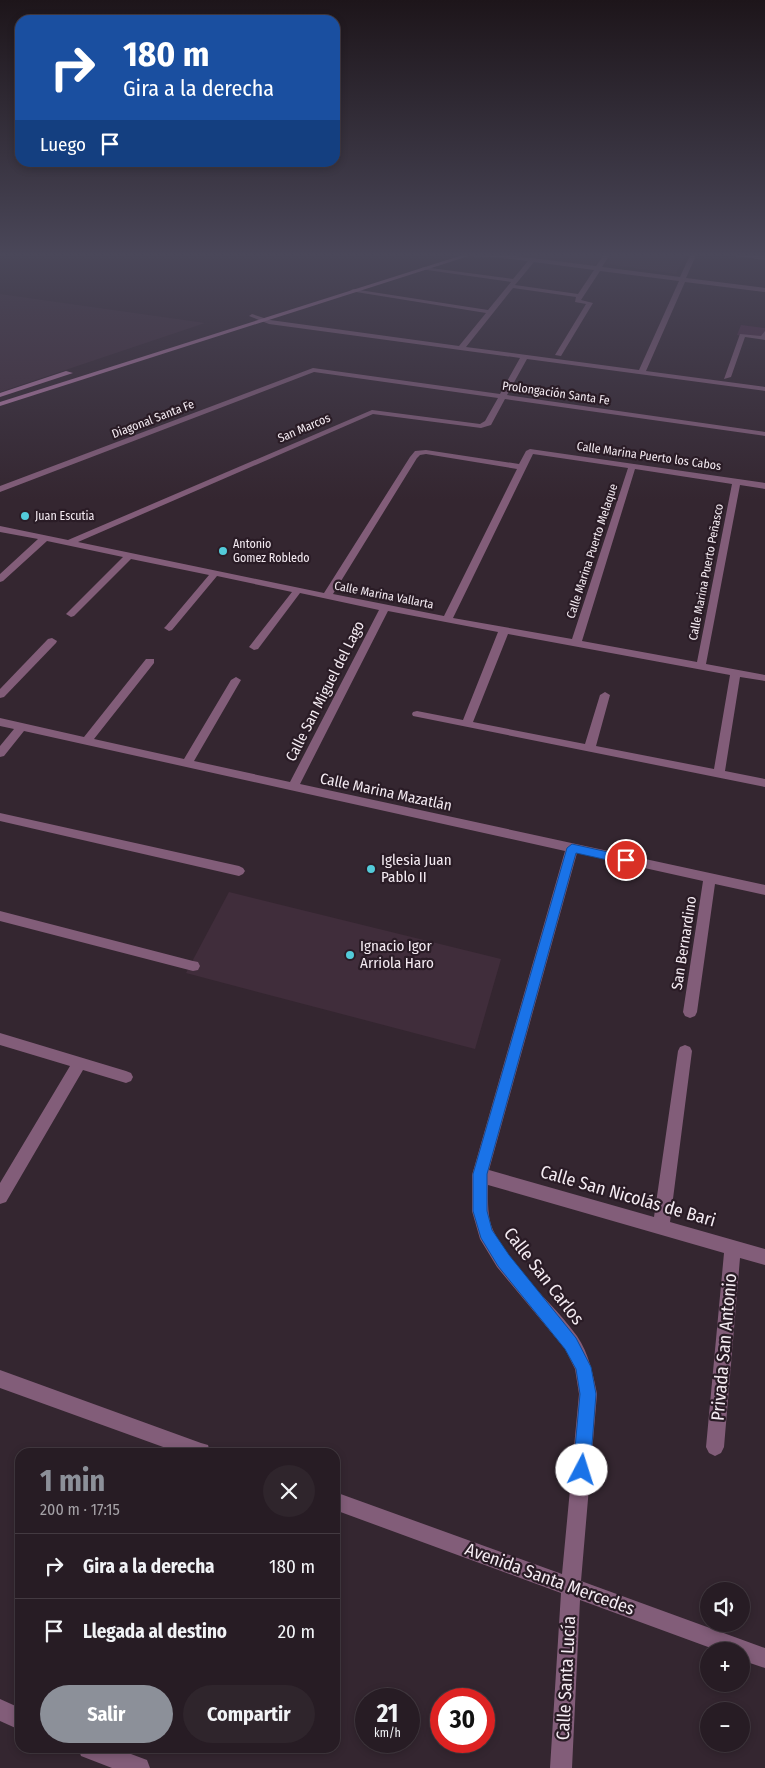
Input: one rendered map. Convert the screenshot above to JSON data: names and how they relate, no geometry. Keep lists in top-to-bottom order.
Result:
{
  "streets": {
    "street": [
      "Prolongación Santa Fe",
      "Diagonal Santa Fe",
      "San Marcos",
      "Calle Marina Puerto los Cabos",
      "Calle Marina Puerto Melaque",
      "Calle Marina Puerto Peñasco",
      "Calle Marina Vallarta",
      "Calle San Miguel del Lago",
      "Calle Marina Mazatlán",
      "San Bernardino",
      "Calle San Nicolás de Bari",
      "Calle San Carlos",
      "Privada San Antonio",
      "Avenida Santa Mercedes",
      "Calle Santa Lucía"
    ]
  },
  "crossings": [
    ["Prolongación Santa Fe", "Diagonal Santa Fe"],
    ["Prolongación Santa Fe", "San Marcos"],
    ["San Marcos", "Calle Marina Vallarta"],
    ["Calle Marina Puerto los Cabos", "Calle Marina Puerto Melaque"],
    ["Calle Marina Puerto los Cabos", "Calle Marina Puerto Peñasco"],
    ["Calle Marina Puerto Melaque", "Calle Marina Vallarta"],
    ["Calle Marina Puerto Peñasco", "Calle Marina Vallarta"],
    ["Calle Marina Vallarta", "Calle San Miguel del Lago"],
    ["Calle San Miguel del Lago", "Calle Marina Mazatlán"],
    ["Calle Marina Mazatlán", "San Bernardino"],
    ["Calle Marina Mazatlán", "Calle San Carlos"],
    ["Calle San Nicolás de Bari", "Calle San Carlos"],
    ["Calle San Nicolás de Bari", "Privada San Antonio"],
    ["Calle San Carlos", "Avenida Santa Mercedes"],
    ["Calle San Carlos", "Calle Santa Lucía"],
    ["Avenida Santa Mercedes", "Calle Santa Lucía"]
  ],
  "places": [
    "Juan Escutia",
    "Antonio Gomez Robledo",
    "Iglesia Juan Pablo II",
    "Ignacio Igor Arriola Haro"
  ],
  "page": {
    "turn": ["180 m", "Gira a la derecha"],
    "then": "Luego",
    "heading": ["1 min", "200 m · 17:15"],
    "list": [
      {
        "name": "Gira a la derecha",
        "value": "180 m"
      },
      {
        "name": "Llegada al destino",
        "value": "20 m"
      }
    ],
    "map_buttons": ["+", "−"],
    "buttons": ["Salir", "Compartir"],
    "speed": "21 km/h",
    "limit": "30"
  }
}
